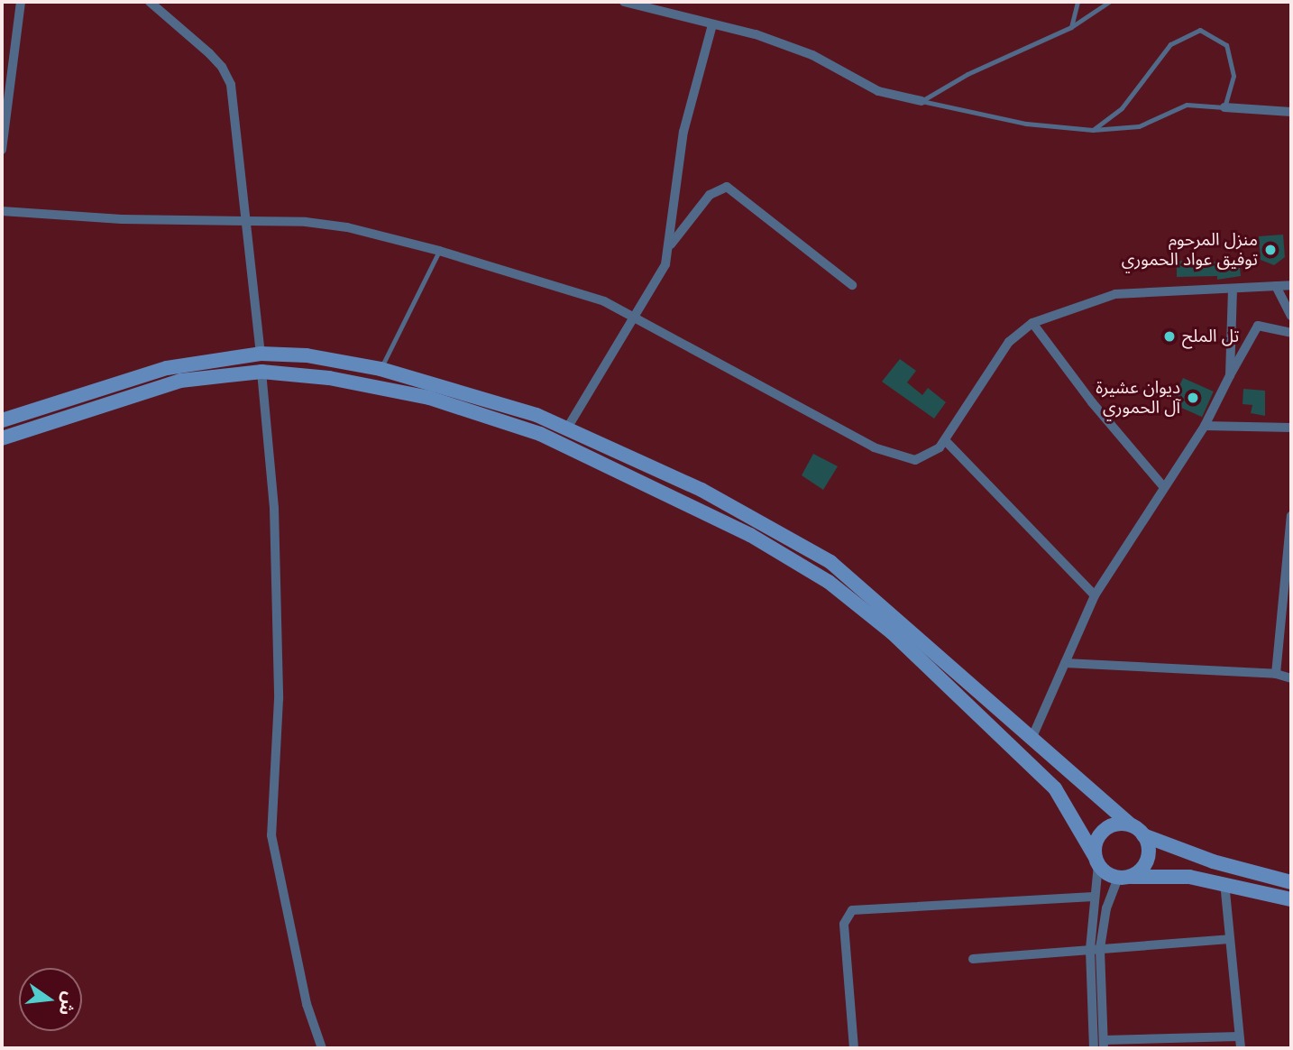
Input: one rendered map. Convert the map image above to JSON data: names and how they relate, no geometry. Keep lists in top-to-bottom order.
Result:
{
  "places": ["منزل المرحوم توفيق عواد الحموري", "تل الملح", "ديوان عشيرة آل الحموري"],
  "north": "right"
}
